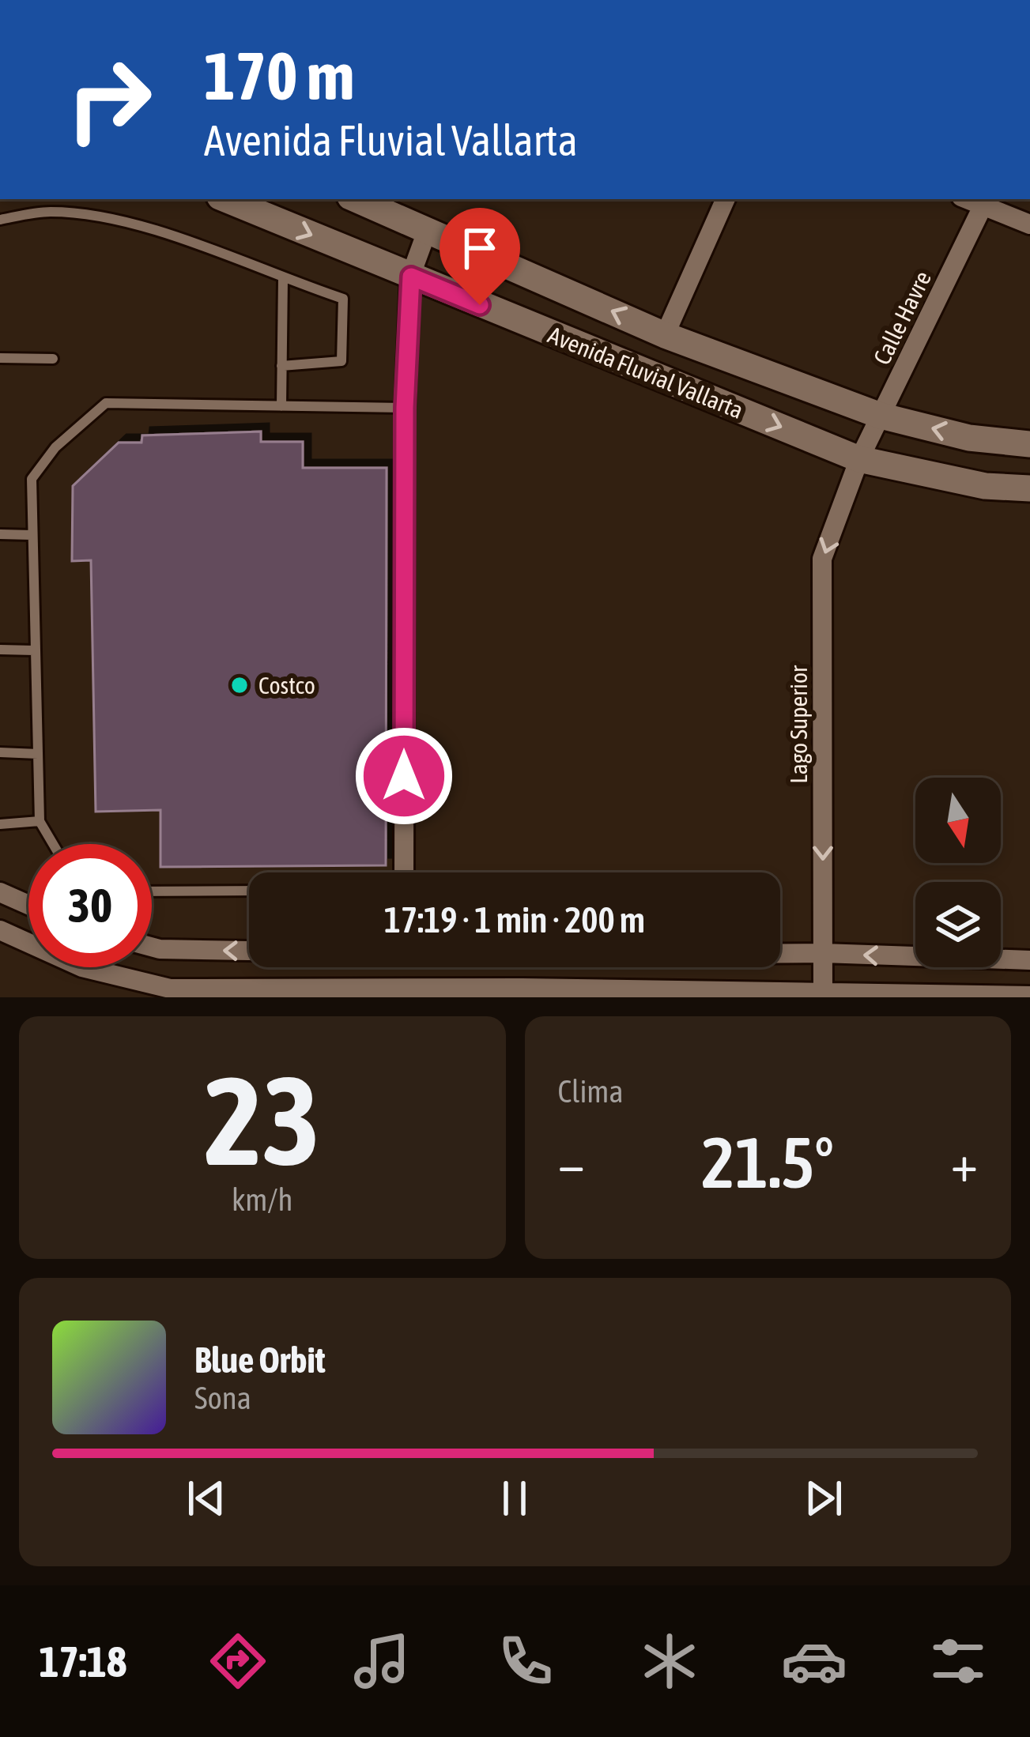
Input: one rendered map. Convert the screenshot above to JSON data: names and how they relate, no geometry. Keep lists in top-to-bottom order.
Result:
{
  "streets": {
    "street": ["Calle Havre", "Avenida Fluvial Vallarta", "Lago Superior"]
  },
  "crossings": [
    ["Calle Havre", "Avenida Fluvial Vallarta"],
    ["Calle Havre", "Lago Superior"],
    ["Avenida Fluvial Vallarta", "Lago Superior"]
  ],
  "one_way": ["Lago Superior"],
  "places": ["Costco"],
  "north": "bottom",
  "page": {
    "turn": ["170 m", "Avenida Fluvial Vallarta"],
    "limit": "30",
    "trip": "17:19 · 1 min · 200 m",
    "tile": [
      ["23", "km/h"],
      "Clima"
    ],
    "heat": ["−", "21.5°", "+"],
    "song": ["Blue Orbit", "Sona"],
    "tabs": "17:18"
  }
}
